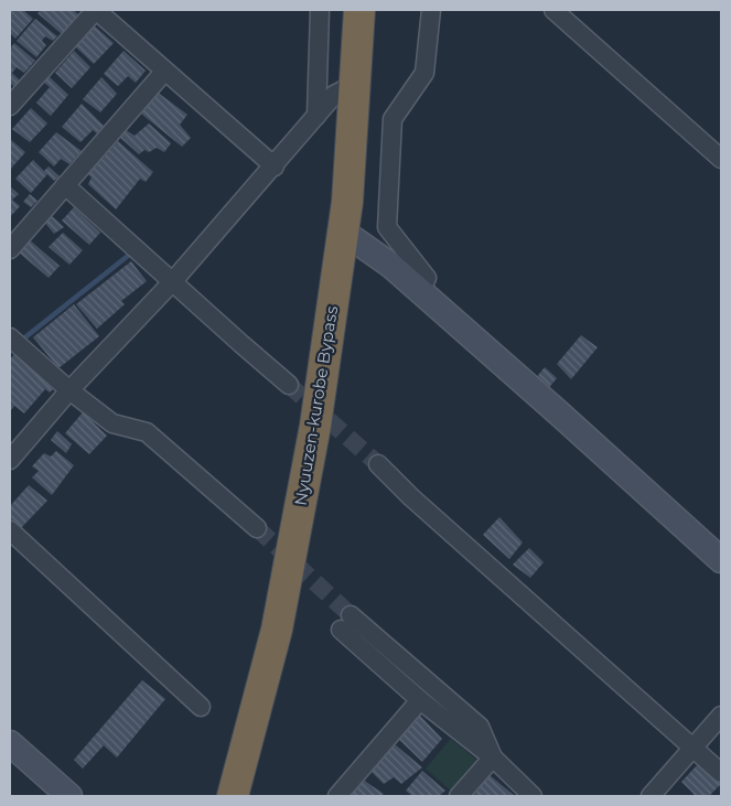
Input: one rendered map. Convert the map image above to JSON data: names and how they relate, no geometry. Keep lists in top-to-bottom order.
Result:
{
  "streets": {
    "highway": ["Nyuuzen-kurobe Bypass"]
  }
}
